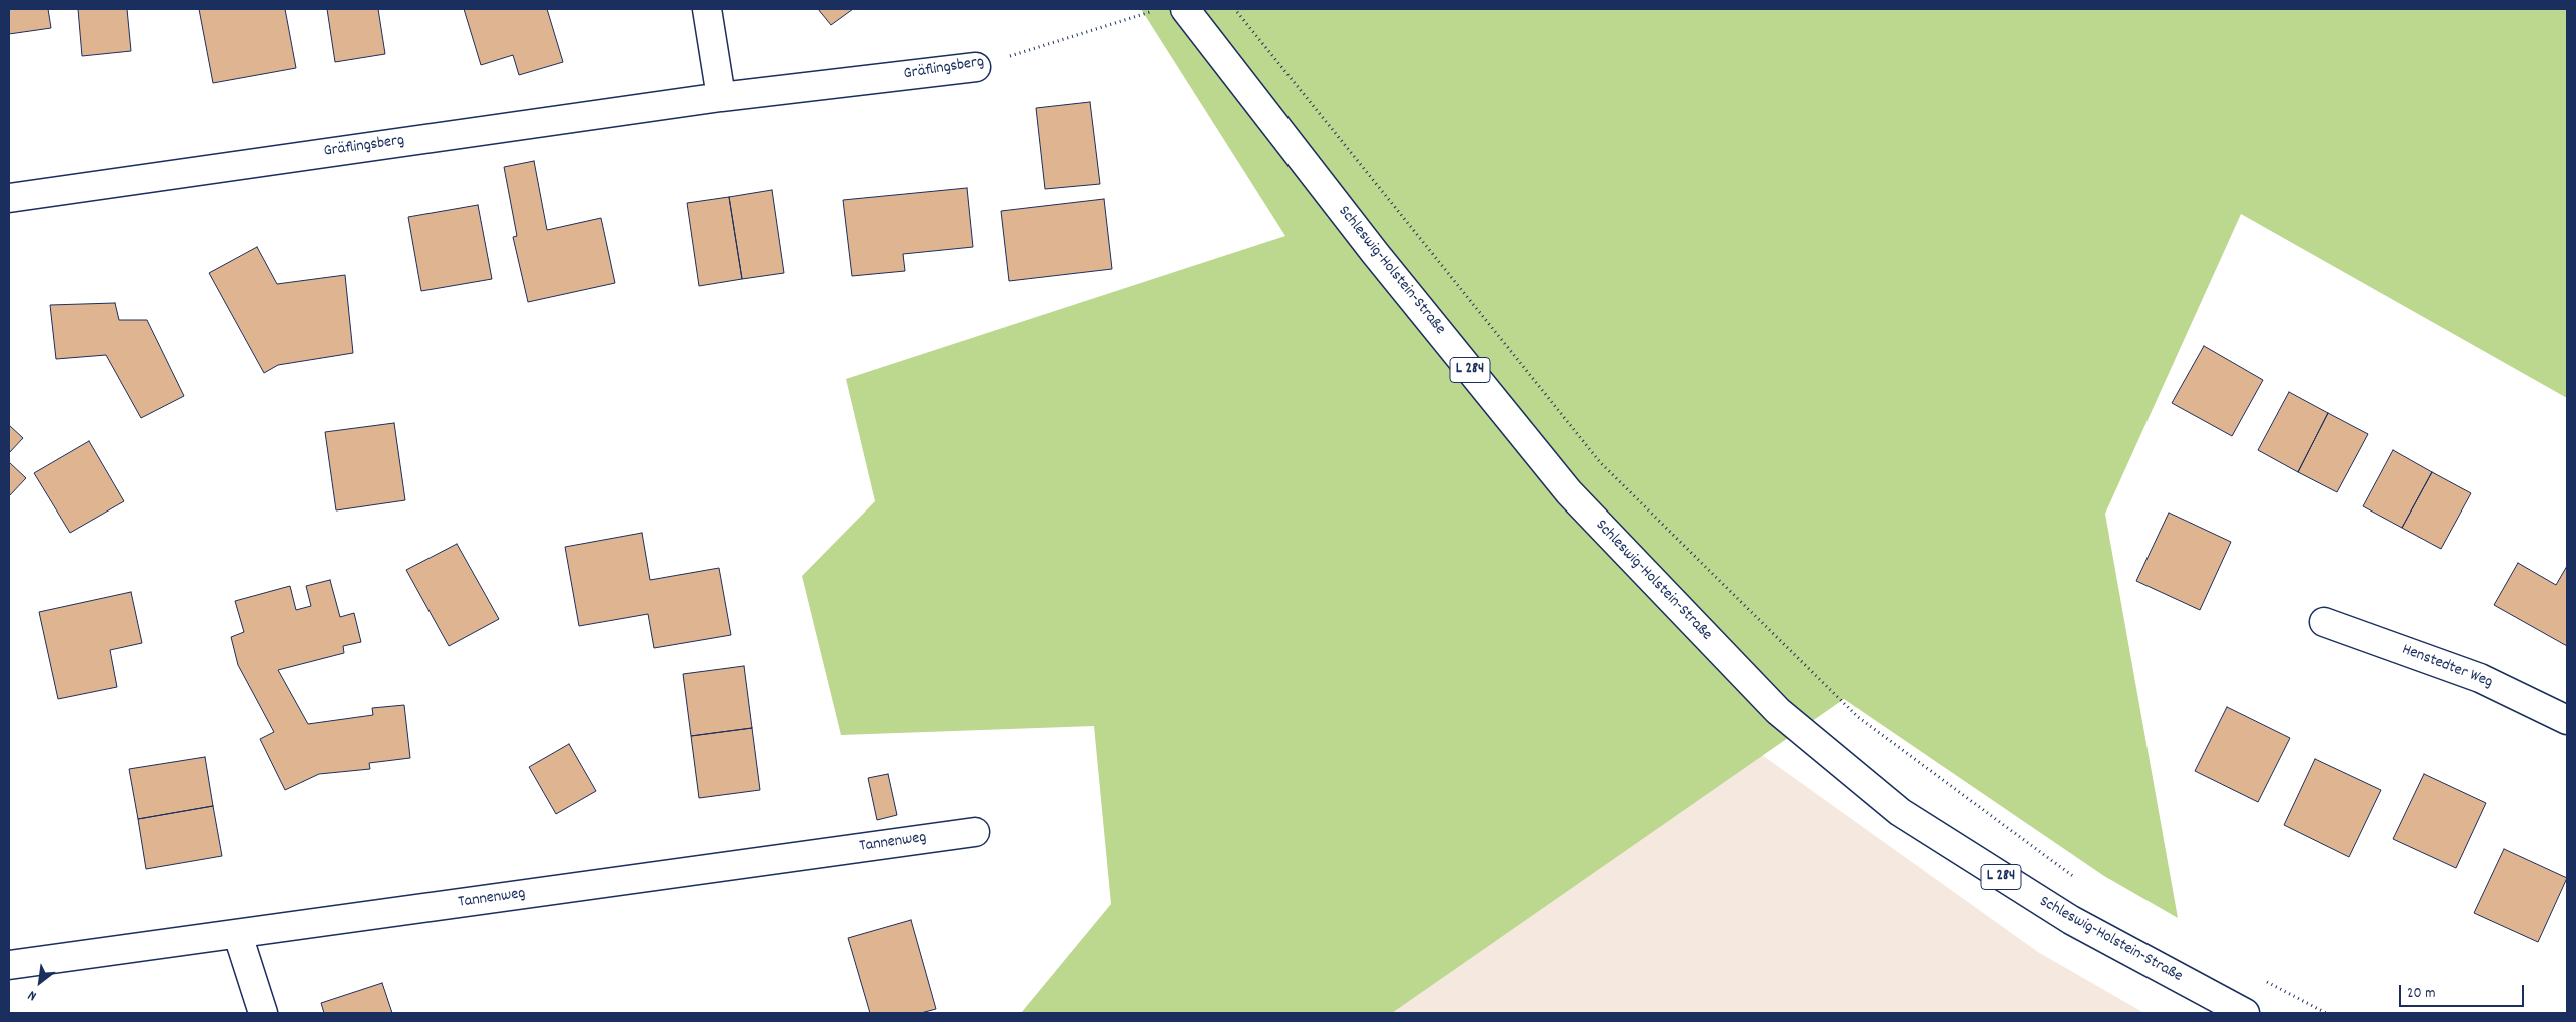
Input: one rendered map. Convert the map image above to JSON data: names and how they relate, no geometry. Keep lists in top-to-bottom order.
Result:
{
  "streets": {
    "street": [
      "Gräflingsberg",
      "Schleswig-Holstein-Straße",
      "L 284",
      "Henstedter Weg",
      "Tannenweg"
    ]
  },
  "scale_bar": "20 m",
  "north": "bottom left"
}
